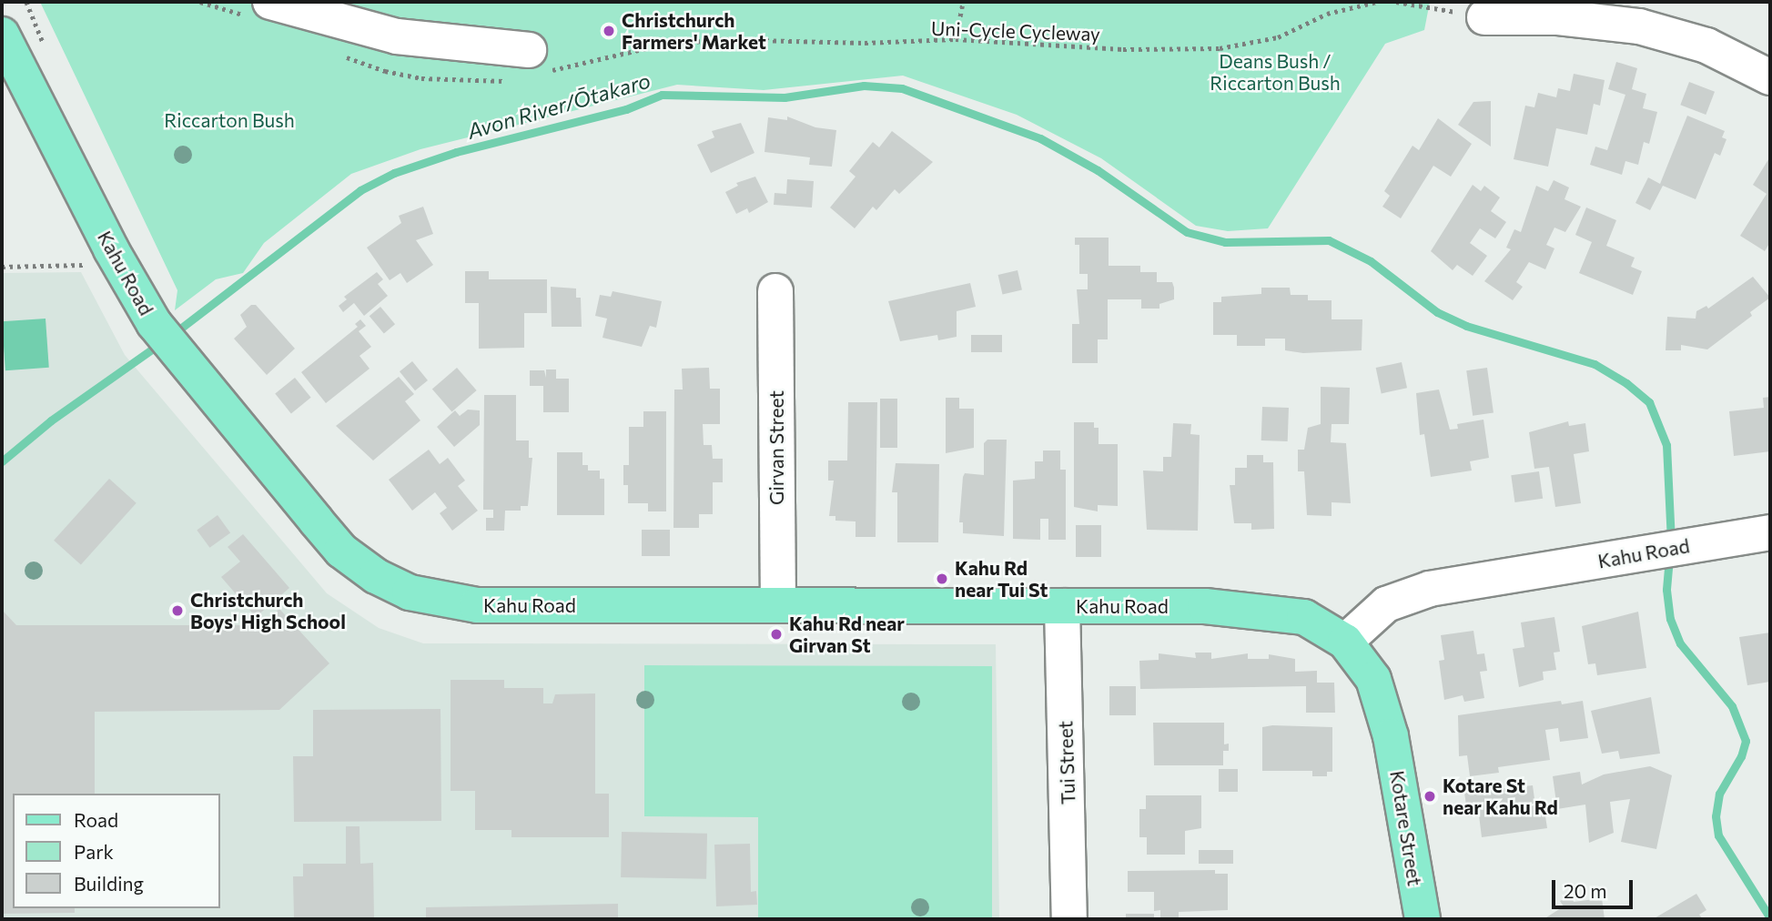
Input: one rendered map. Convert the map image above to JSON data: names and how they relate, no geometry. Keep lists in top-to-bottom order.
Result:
{
  "streets": {
    "main road": ["Kahu Road", "Kotare Street"],
    "street": ["Girvan Street", "Tui Street"],
    "path": ["Uni-Cycle Cycleway"]
  },
  "crossings": [
    ["Kahu Road", "Girvan Street"],
    ["Kahu Road", "Tui Street"],
    ["Kahu Road", "Kotare Street"]
  ],
  "water": ["Avon River/Ōtakaro"],
  "parks": ["Deans Bush / Riccarton Bush", "Riccarton Bush"],
  "places": [
    "Christchurch Farmers' Market",
    "Kahu Rd near Tui St",
    "Christchurch Boys' High School",
    "Kahu Rd near Girvan St",
    "Kotare St near Kahu Rd"
  ],
  "legend": ["Road", "Park", "Building"],
  "scale_bar": "20 m"
}
